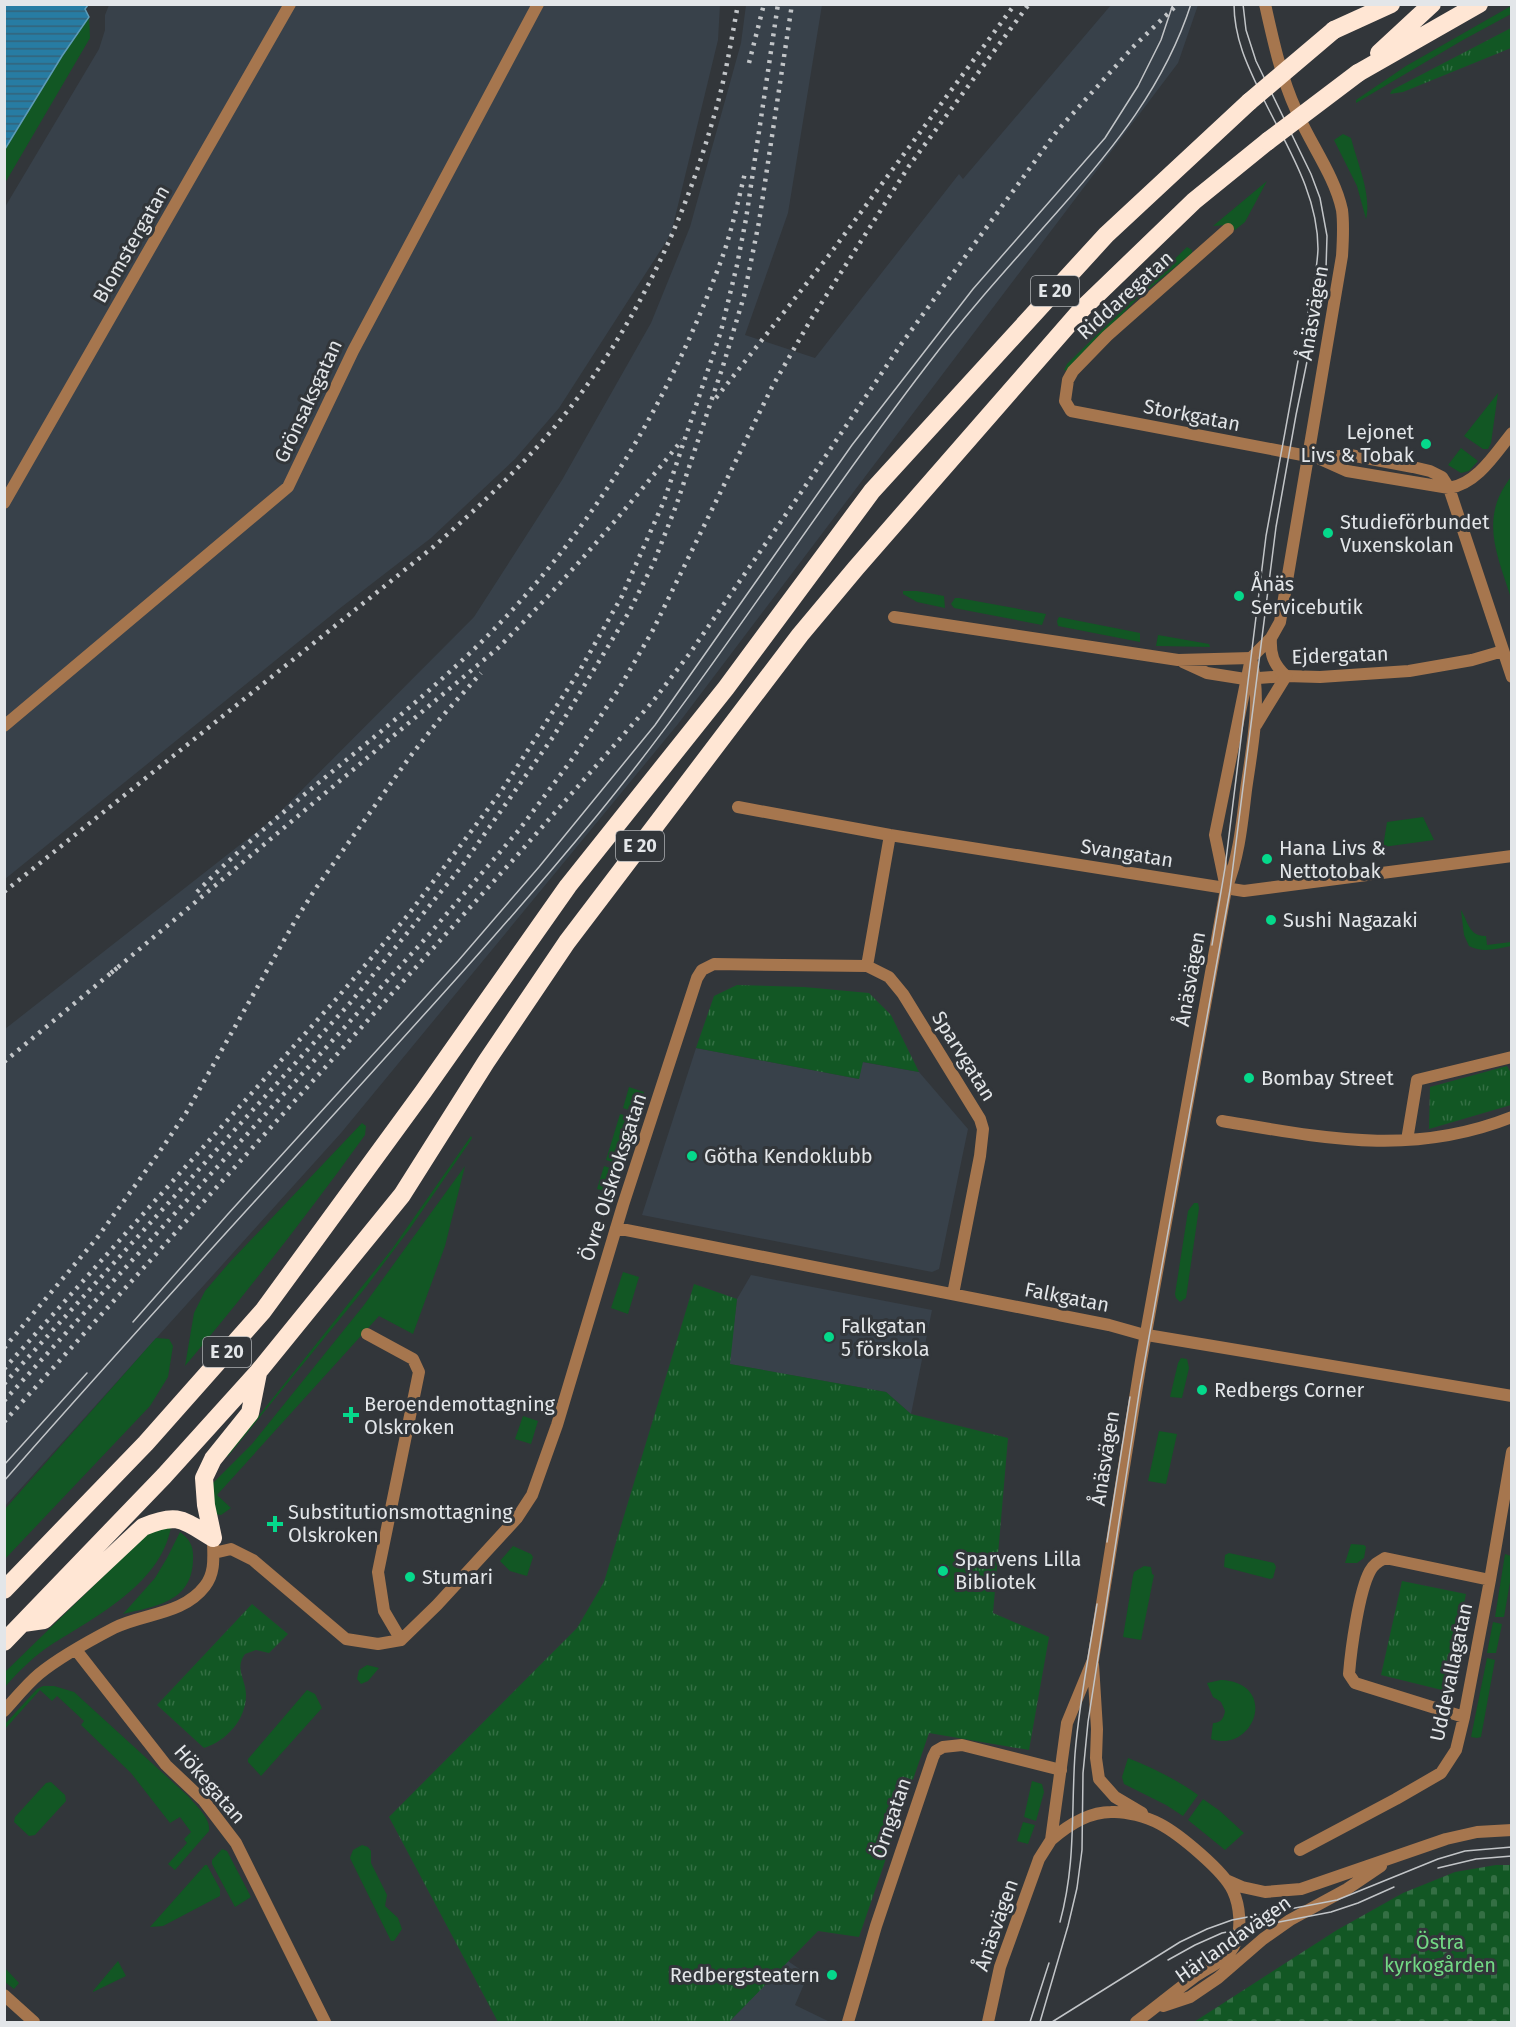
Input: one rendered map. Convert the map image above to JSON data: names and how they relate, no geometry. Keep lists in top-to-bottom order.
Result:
{
  "streets": {
    "highway": ["E 20"],
    "street": [
      "Blomstergatan",
      "Riddaregatan",
      "Ånäsvägen",
      "Grönsaksgatan",
      "Storkgatan",
      "Ejdergatan",
      "Svangatan",
      "Sparvgatan",
      "Övre Olskroksgatan",
      "Falkgatan",
      "Uddevallagatan",
      "Hökegatan",
      "Örngatan",
      "Härlandavägen"
    ]
  },
  "crossings": [
    ["Riddaregatan", "Storkgatan"],
    ["Ånäsvägen", "Storkgatan"],
    ["Ånäsvägen", "Ejdergatan"],
    ["Ånäsvägen", "Svangatan"],
    ["Ånäsvägen", "Falkgatan"],
    ["Ånäsvägen", "Örngatan"],
    ["Sparvgatan", "Övre Olskroksgatan"],
    ["Sparvgatan", "Falkgatan"],
    ["Övre Olskroksgatan", "Falkgatan"]
  ],
  "parks": ["Östra kyrkogården"],
  "places": {
    "other": [
      "Lejonet Livs & Tobak",
      "Studieförbundet Vuxenskolan",
      "Ånäs Servicebutik",
      "Hana Livs & Nettotobak",
      "Sushi Nagazaki",
      "Bombay Street",
      "Götha Kendoklubb",
      "Falkgatan 5 förskola",
      "Redbergs Corner",
      "Sparvens Lilla Bibliotek",
      "Stumari",
      "Redbergsteatern"
    ],
    "health": ["Beroendemottagning Olskroken", "Substitutionsmottagning Olskroken"]
  }
}
